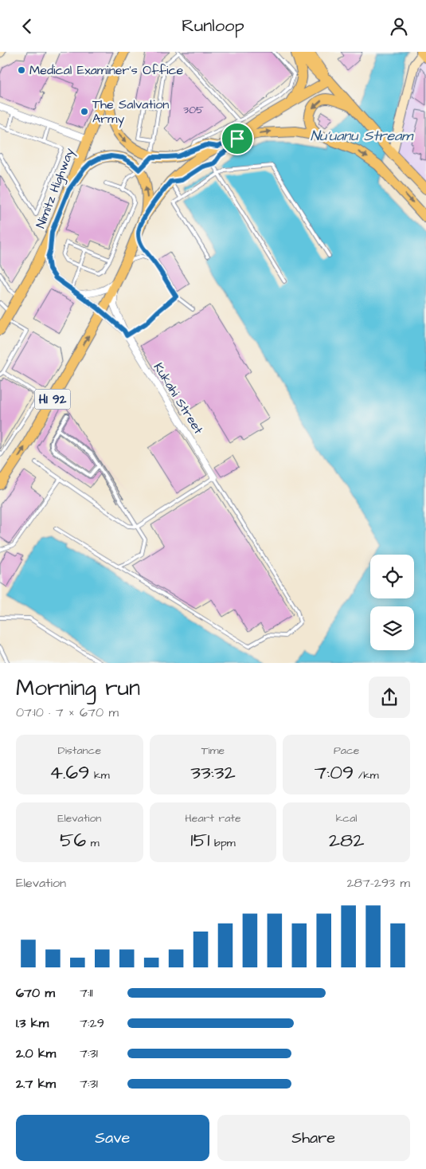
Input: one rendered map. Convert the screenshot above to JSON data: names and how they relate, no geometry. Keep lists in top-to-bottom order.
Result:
{
  "streets": {
    "main road": ["Nimitz Highway", "HI 92"],
    "street": ["Kukahi Street"]
  },
  "crossings": [
    ["Nimitz Highway", "Kukahi Street"],
    ["Kukahi Street", "HI 92"]
  ],
  "water": ["Nu'uanu Stream"],
  "places": ["Medical Examiner’s Office", "The Salvation Army"],
  "house_numbers": ["305"],
  "page": {
    "header": "Runloop",
    "heading": ["Morning run", "07:10 · 7 × 670 m"],
    "stats": [
      ["Distance", "4.69 km"],
      ["Time", "33:32"],
      ["Pace", "7:09 /km"],
      ["Elevation", "56 m"],
      ["Heart rate", "151 bpm"],
      ["kcal", "282"]
    ],
    "chart": ["Elevation", "287–293 m"],
    "list": [
      {
        "name": "670 m",
        "note": "7:11"
      },
      {
        "name": "1.3 km",
        "note": "7:29"
      },
      {
        "name": "2.0 km",
        "note": "7:31"
      },
      {
        "name": "2.7 km",
        "note": "7:31"
      }
    ],
    "buttons": ["Save", "Share"]
  }
}
